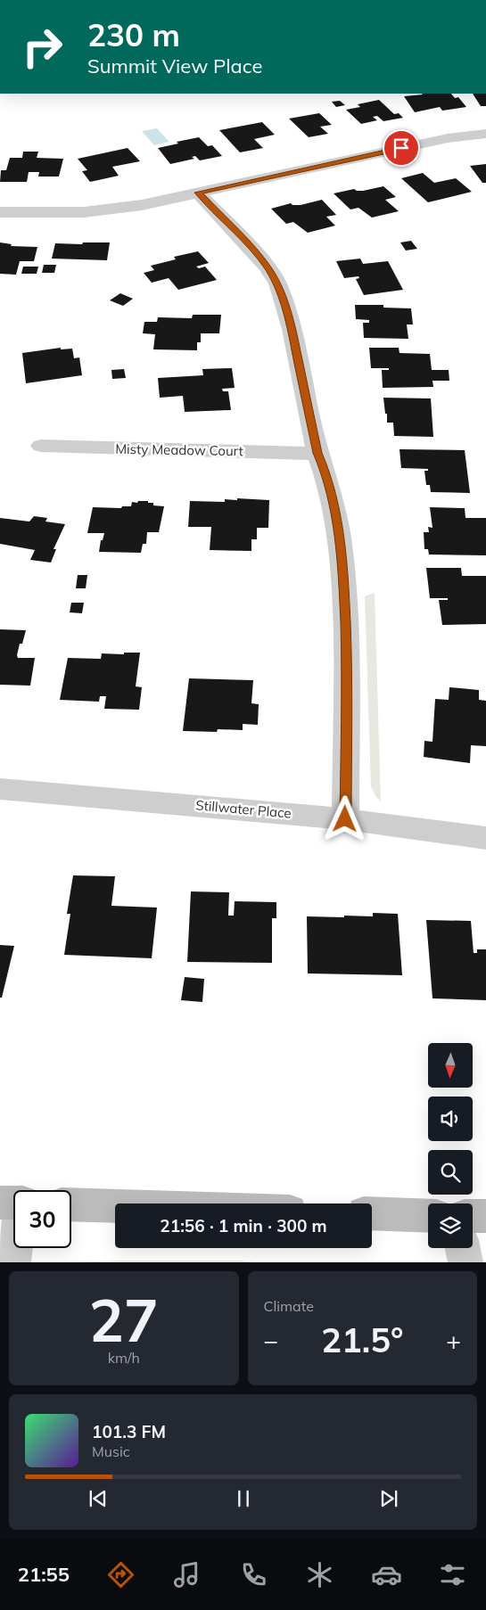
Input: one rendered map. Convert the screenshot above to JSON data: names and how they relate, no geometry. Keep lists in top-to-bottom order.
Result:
{
  "streets": {
    "street": ["Misty Meadow Court", "Stillwater Place"]
  },
  "north": "bottom",
  "page": {
    "turn": ["230 m", "Summit View Place"],
    "limit": "30",
    "trip": "21:56 · 1 min · 300 m",
    "tile": [
      ["27", "km/h"],
      "Climate"
    ],
    "heat": ["−", "21.5°", "+"],
    "song": ["101.3 FM", "Music"],
    "tabs": "21:55"
  }
}
